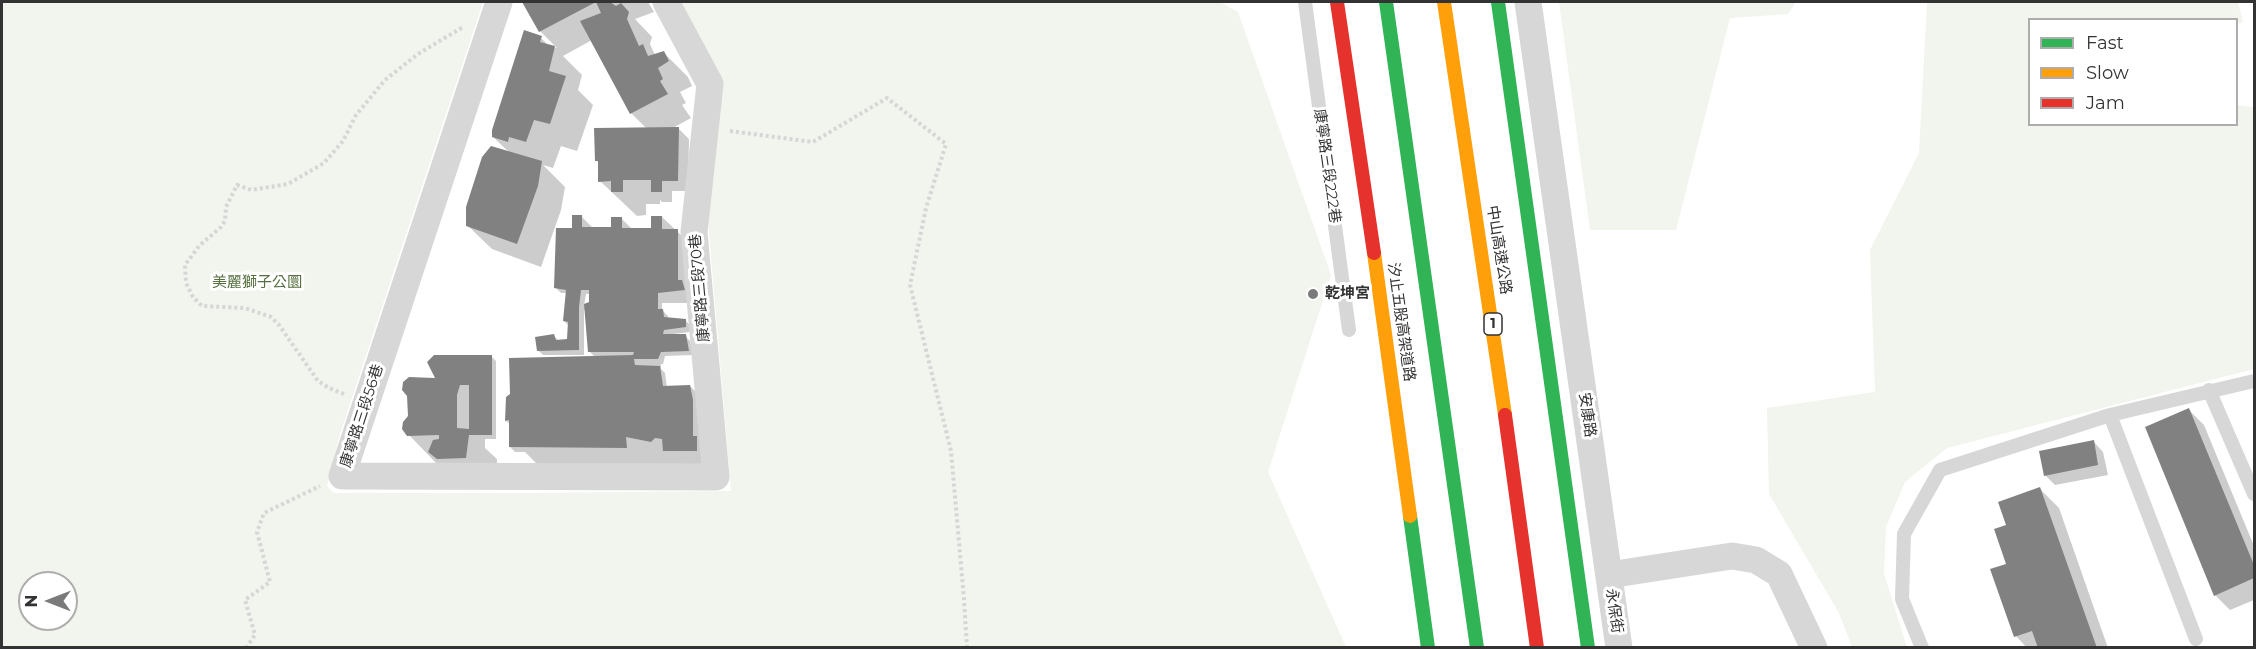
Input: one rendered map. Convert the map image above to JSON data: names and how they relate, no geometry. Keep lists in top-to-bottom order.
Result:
{
  "streets": {
    "highway": ["中山高速公路", "汐止五股高架道路", "1"],
    "street": [
      "康寧路三段70巷",
      "安康路",
      "康寧路三段56巷",
      "永保街"
    ],
    "lane": ["康寧路三段222巷"]
  },
  "crossings": [
    ["康寧路三段70巷", "康寧路三段56巷"],
    ["安康路", "永保街"]
  ],
  "parks": ["美麗獅子公圜"],
  "places": ["乾坤宮"],
  "legend": ["Fast", "Slow", "Jam"],
  "north": "left"
}
